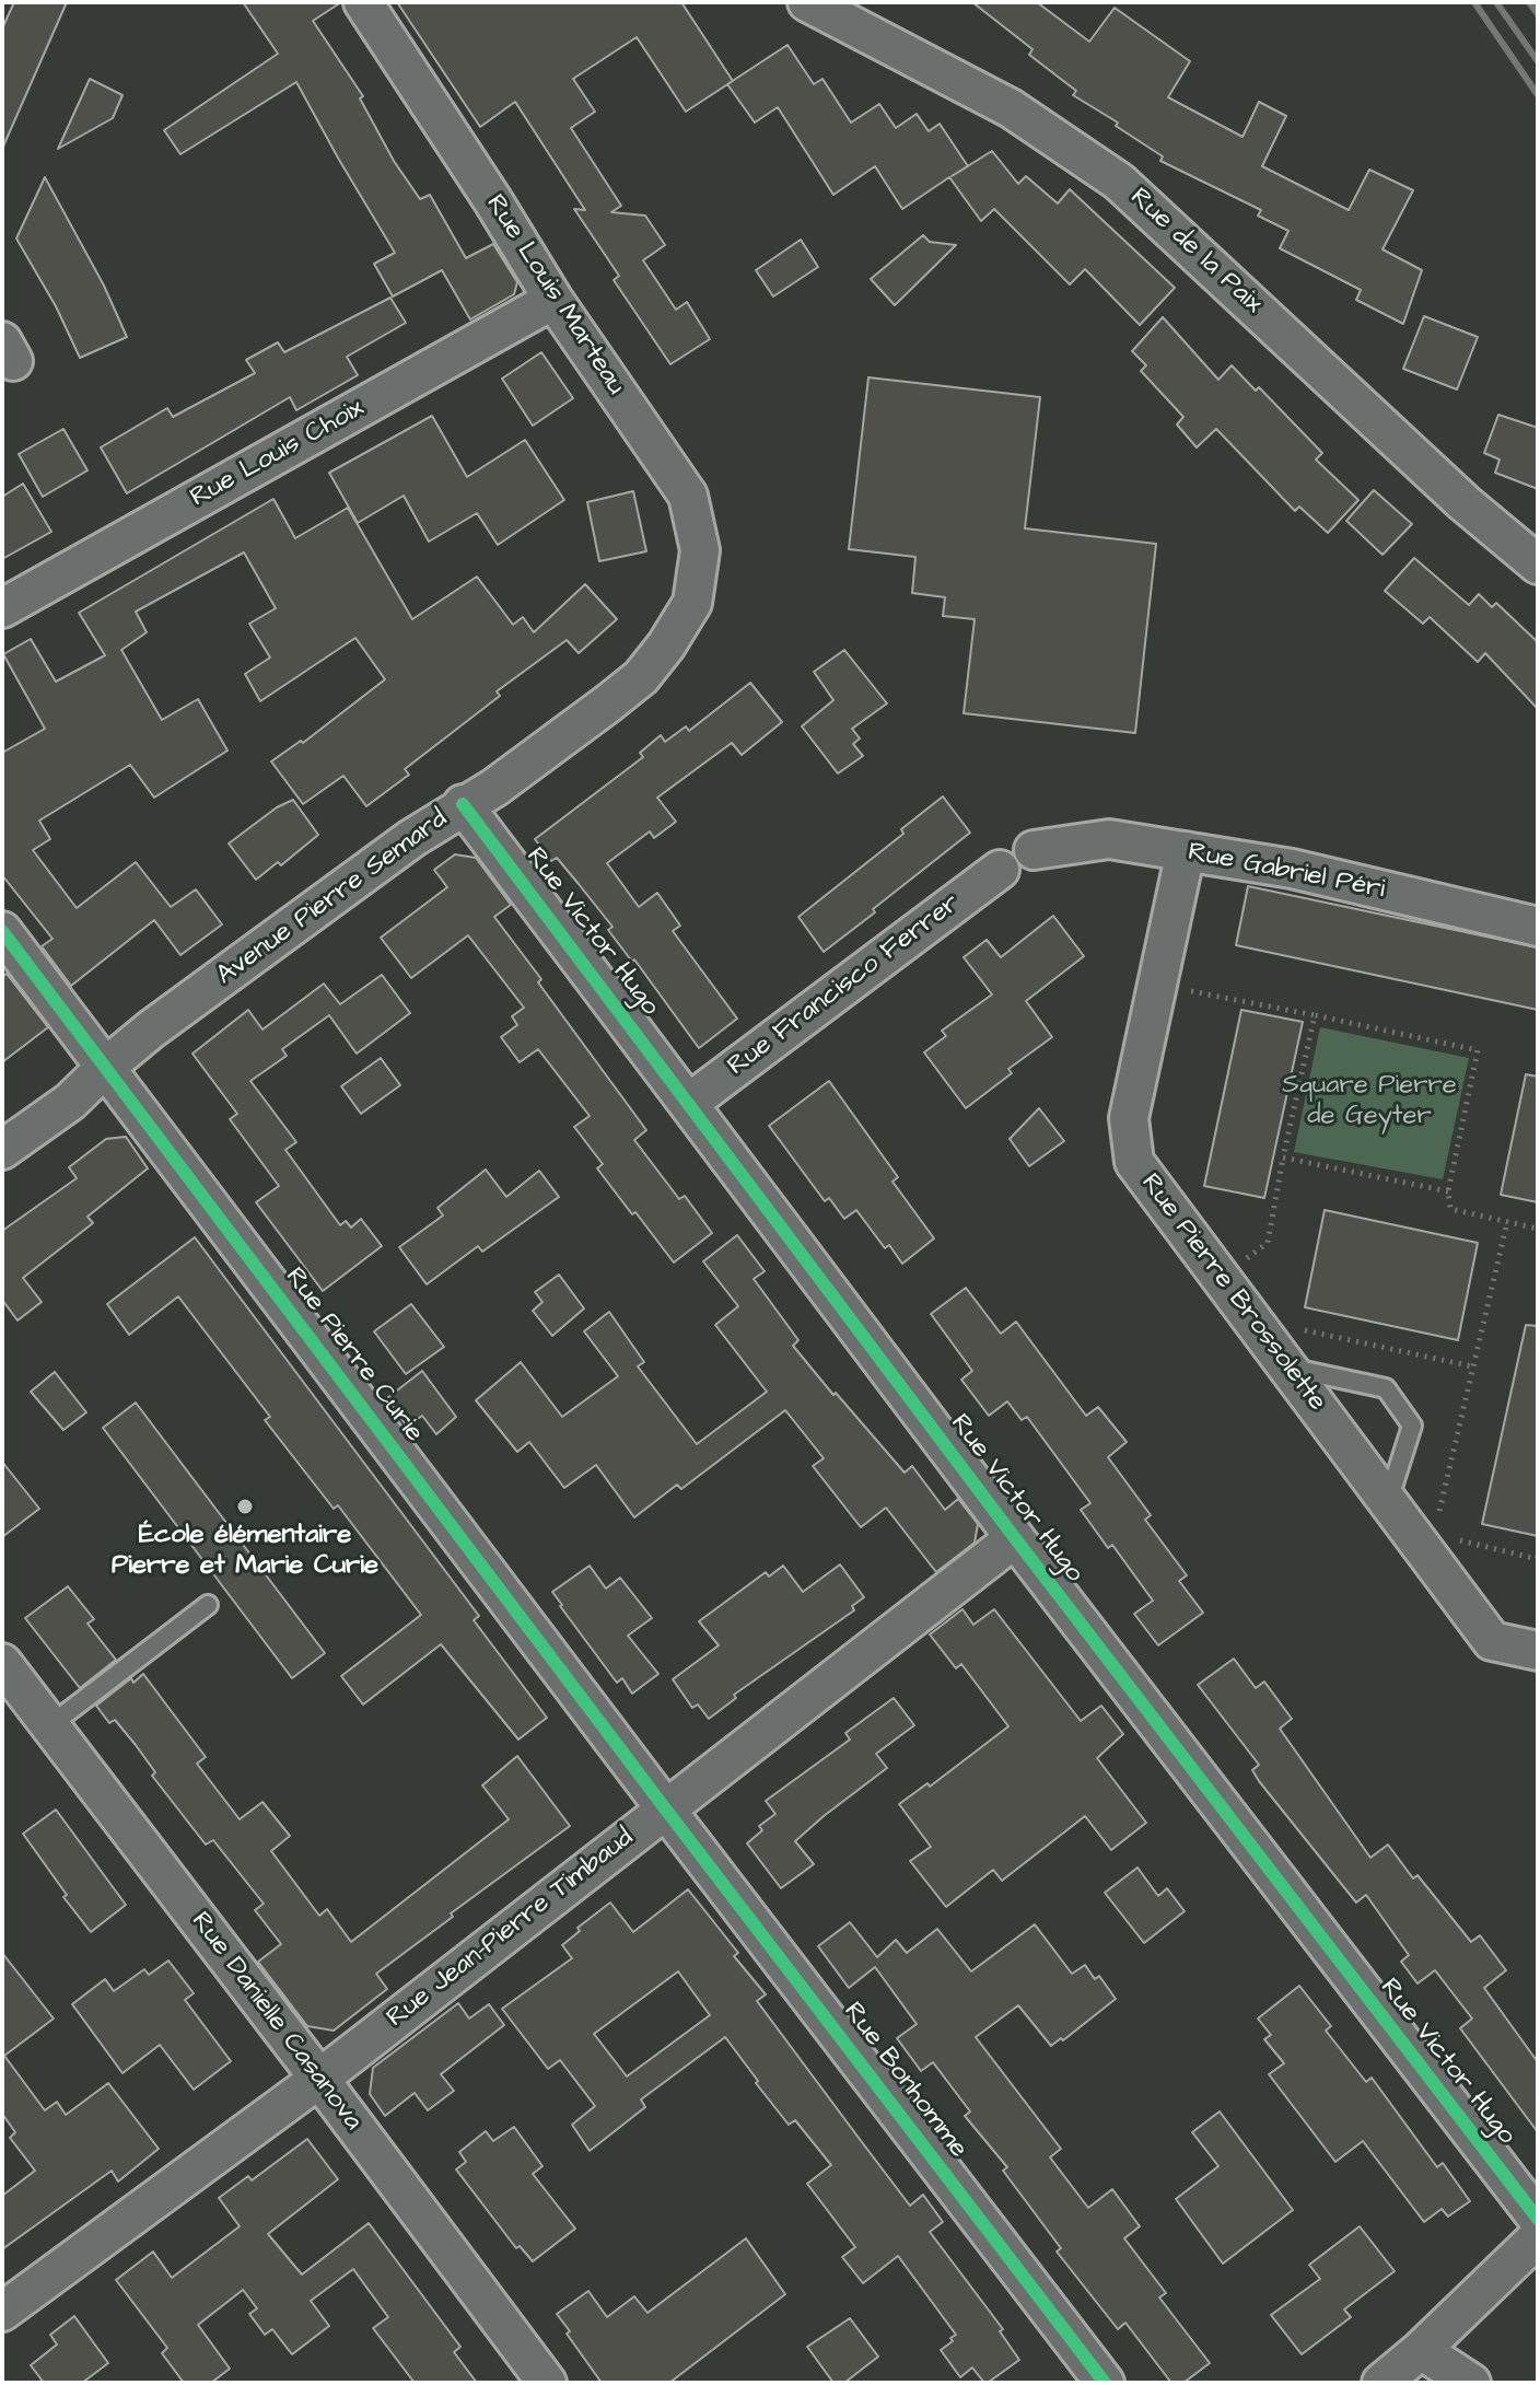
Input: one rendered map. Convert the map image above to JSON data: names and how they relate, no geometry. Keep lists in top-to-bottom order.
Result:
{
  "streets": {
    "street": [
      "Rue de la Paix",
      "Rue Louis Marteau",
      "Rue Louis Choix",
      "Rue Gabriel Péri",
      "Avenue Pierre Semard",
      "Rue Victor Hugo",
      "Rue Francisco Ferrer",
      "Rue Pierre Brossolette",
      "Rue Pierre Curie",
      "Rue Jean-Pierre Timbaud",
      "Rue Danielle Casanova",
      "Rue Bonhomme"
    ]
  },
  "crossings": [
    ["Rue Louis Marteau", "Rue Louis Choix"],
    ["Rue Louis Marteau", "Avenue Pierre Semard"],
    ["Rue Gabriel Péri", "Rue Pierre Brossolette"],
    ["Avenue Pierre Semard", "Rue Victor Hugo"],
    ["Avenue Pierre Semard", "Rue Pierre Curie"],
    ["Rue Victor Hugo", "Rue Francisco Ferrer"],
    ["Rue Victor Hugo", "Rue Jean-Pierre Timbaud"],
    ["Rue Pierre Curie", "Rue Jean-Pierre Timbaud"],
    ["Rue Pierre Curie", "Rue Bonhomme"],
    ["Rue Jean-Pierre Timbaud", "Rue Danielle Casanova"],
    ["Rue Jean-Pierre Timbaud", "Rue Bonhomme"]
  ],
  "parks": ["Square Pierre de Geyter"],
  "places": ["École élémentaire Pierre et Marie Curie"]
}
